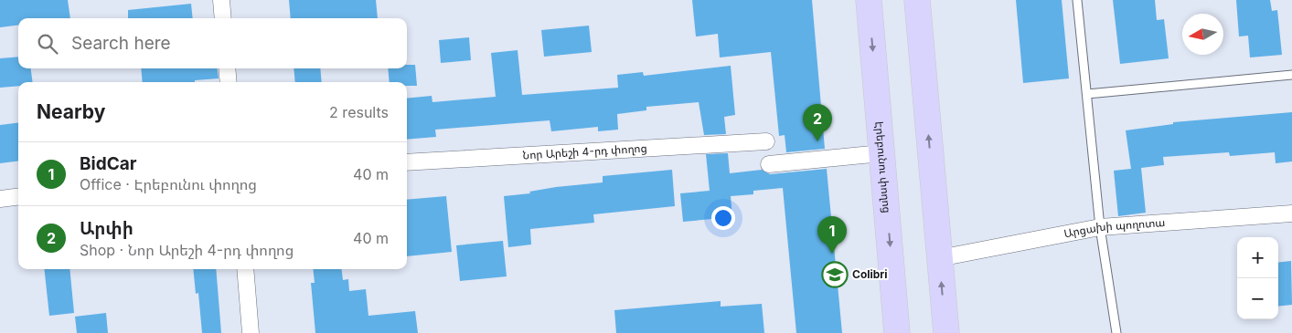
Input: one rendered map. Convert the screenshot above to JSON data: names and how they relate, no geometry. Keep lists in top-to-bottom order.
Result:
{
  "streets": {
    "main road": ["Էրեբունու փողոց"],
    "street": ["Նոր Արեշի 4-րդ փողոց", "Արցախի պողոտա"]
  },
  "places": {
    "school or university": ["Colibri"]
  },
  "north": "left",
  "page": {
    "search": "Search here",
    "heading": ["Nearby", "2 results"],
    "pins": ["2", "1"],
    "list": [
      {
        "mark": "1",
        "name": "BidCar",
        "note": "Office · Էրեբունու փողոց",
        "value": "40 m"
      },
      {
        "mark": "2",
        "name": "Արփի",
        "note": "Shop · Նոր Արեշի 4-րդ փողոց",
        "value": "40 m"
      }
    ],
    "map_buttons": ["+", "−"]
  }
}
